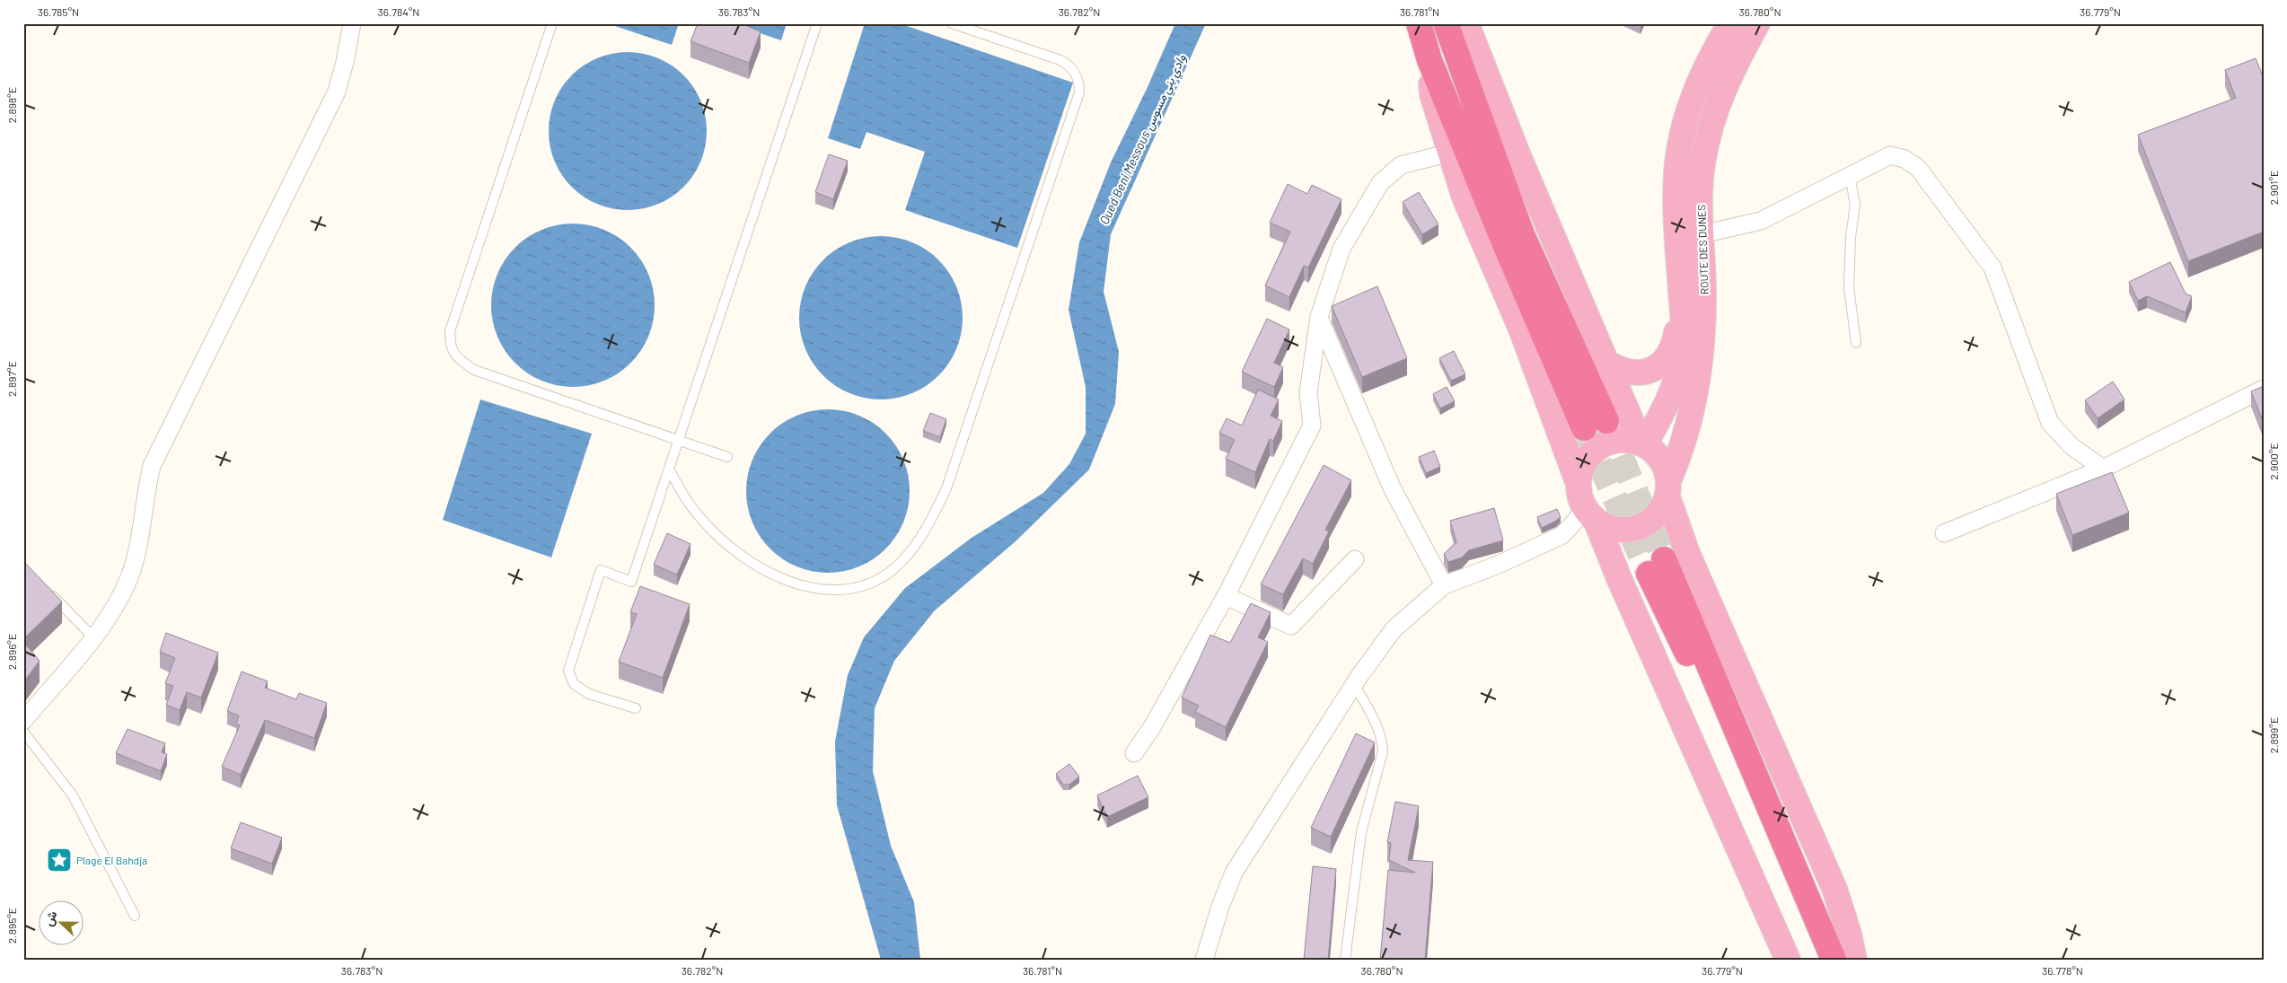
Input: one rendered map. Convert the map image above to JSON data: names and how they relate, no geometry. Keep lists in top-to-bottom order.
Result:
{
  "streets": {
    "main road": ["ROUTE DES DUNES"]
  },
  "water": ["Oued Beni Messous وادي بني مسوس"],
  "places": {
    "place": ["Plage El Bahdja"]
  },
  "north": "left",
  "coordinates": [
    "36.785°N",
    "36.784°N",
    "36.783°N",
    "36.782°N",
    "36.781°N",
    "36.780°N",
    "36.779°N",
    "2.898°E",
    "2.901°E",
    "2.897°E",
    "2.900°E",
    "2.896°E",
    "2.899°E",
    "2.895°E",
    "36.778°N"
  ]
}
